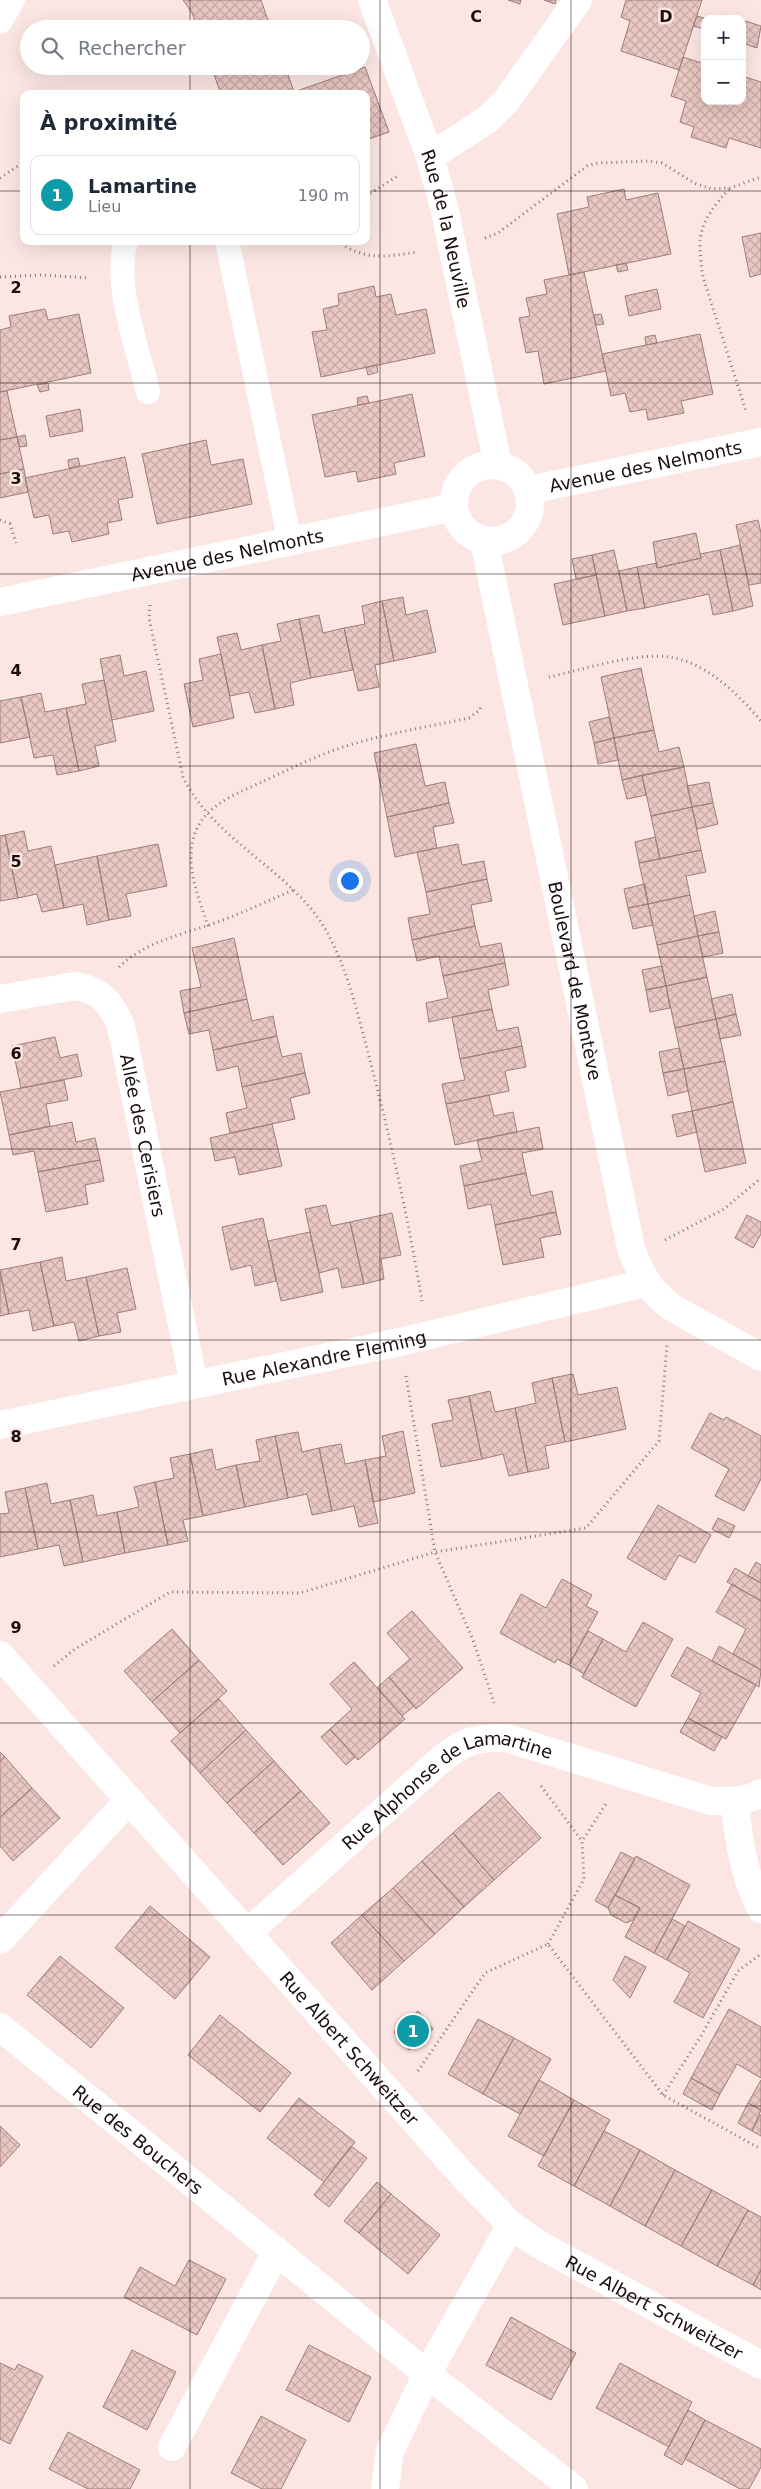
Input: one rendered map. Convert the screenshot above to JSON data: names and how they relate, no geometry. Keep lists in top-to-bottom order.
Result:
{
  "streets": {
    "street": [
      "Rue de la Neuville",
      "Avenue des Nelmonts",
      "Boulevard de Montève",
      "Allée des Cerisiers",
      "Rue Alexandre Fleming",
      "Rue Alphonse de Lamartine",
      "Rue Albert Schweitzer",
      "Rue des Bouchers"
    ]
  },
  "crossings": [
    ["Rue de la Neuville", "Avenue des Nelmonts"],
    ["Rue de la Neuville", "Boulevard de Montève"],
    ["Avenue des Nelmonts", "Boulevard de Montève"],
    ["Boulevard de Montève", "Rue Alexandre Fleming"],
    ["Allée des Cerisiers", "Rue Alexandre Fleming"],
    ["Rue Alphonse de Lamartine", "Rue Albert Schweitzer"]
  ],
  "page": {
    "map_buttons": ["+", "−"],
    "search": "Rechercher",
    "heading": "À proximité",
    "list": [
      {
        "mark": "1",
        "name": "Lamartine",
        "note": "Lieu",
        "value": "190 m"
      }
    ],
    "pins": "1"
  },
  "grid": {
    "columns": ["C", "D"],
    "rows": [
      "2",
      "3",
      "4",
      "5",
      "6",
      "7",
      "8",
      "9"
    ]
  }
}
